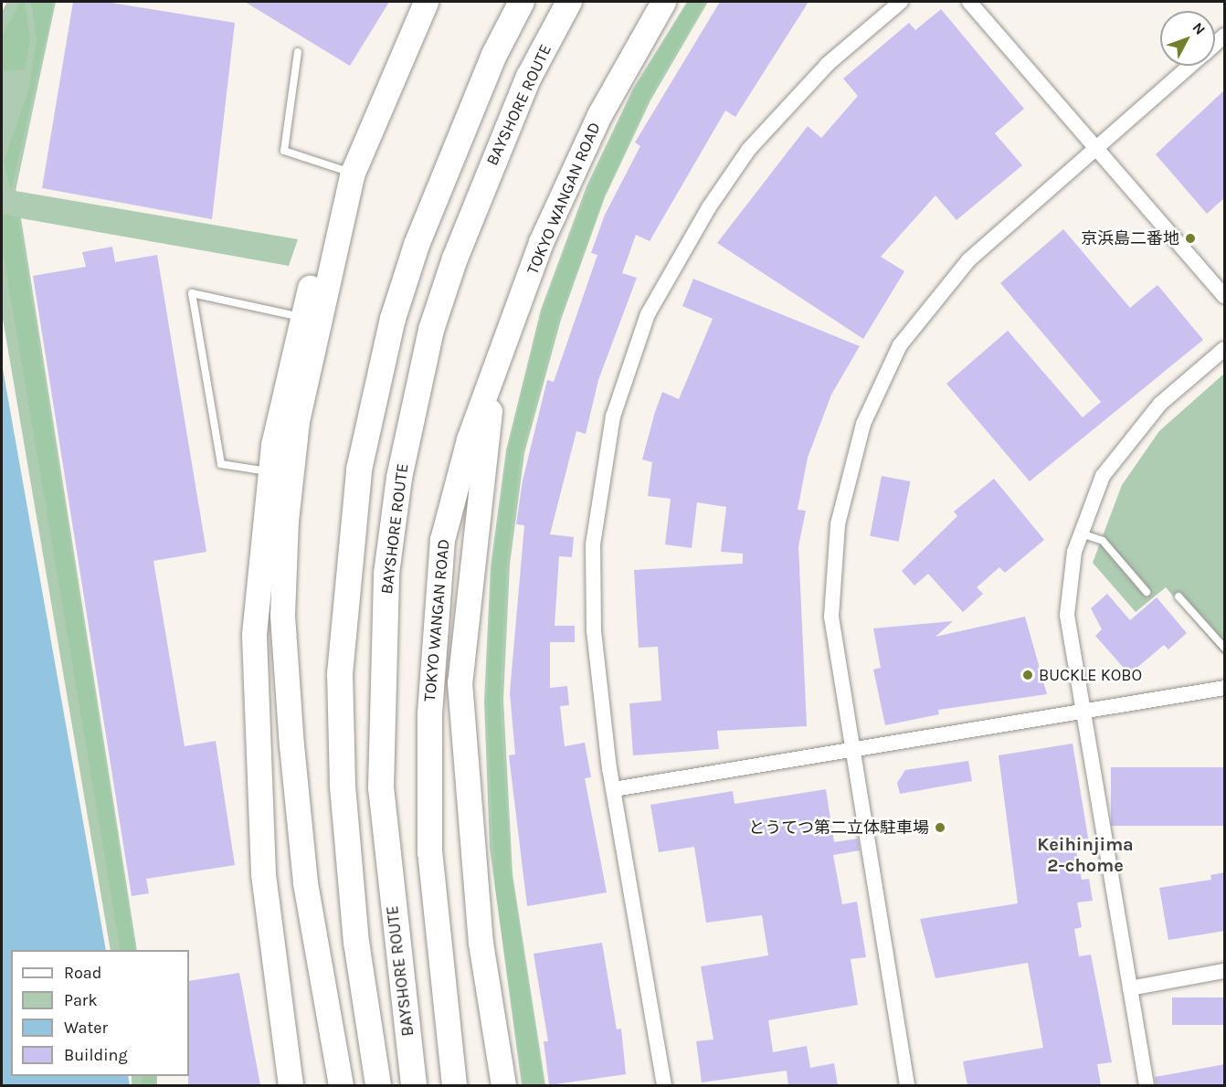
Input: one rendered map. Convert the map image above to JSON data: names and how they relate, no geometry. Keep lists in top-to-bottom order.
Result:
{
  "streets": {
    "highway": ["BAYSHORE ROUTE", "TOKYO WANGAN ROAD"]
  },
  "districts": ["Keihinjima 2-chome"],
  "places": ["京浜島二番地", "BUCKLE KOBO", "とうてつ第二立体駐車場"],
  "legend": [
    "Road",
    "Park",
    "Water",
    "Building"
  ],
  "north": "top right"
}
